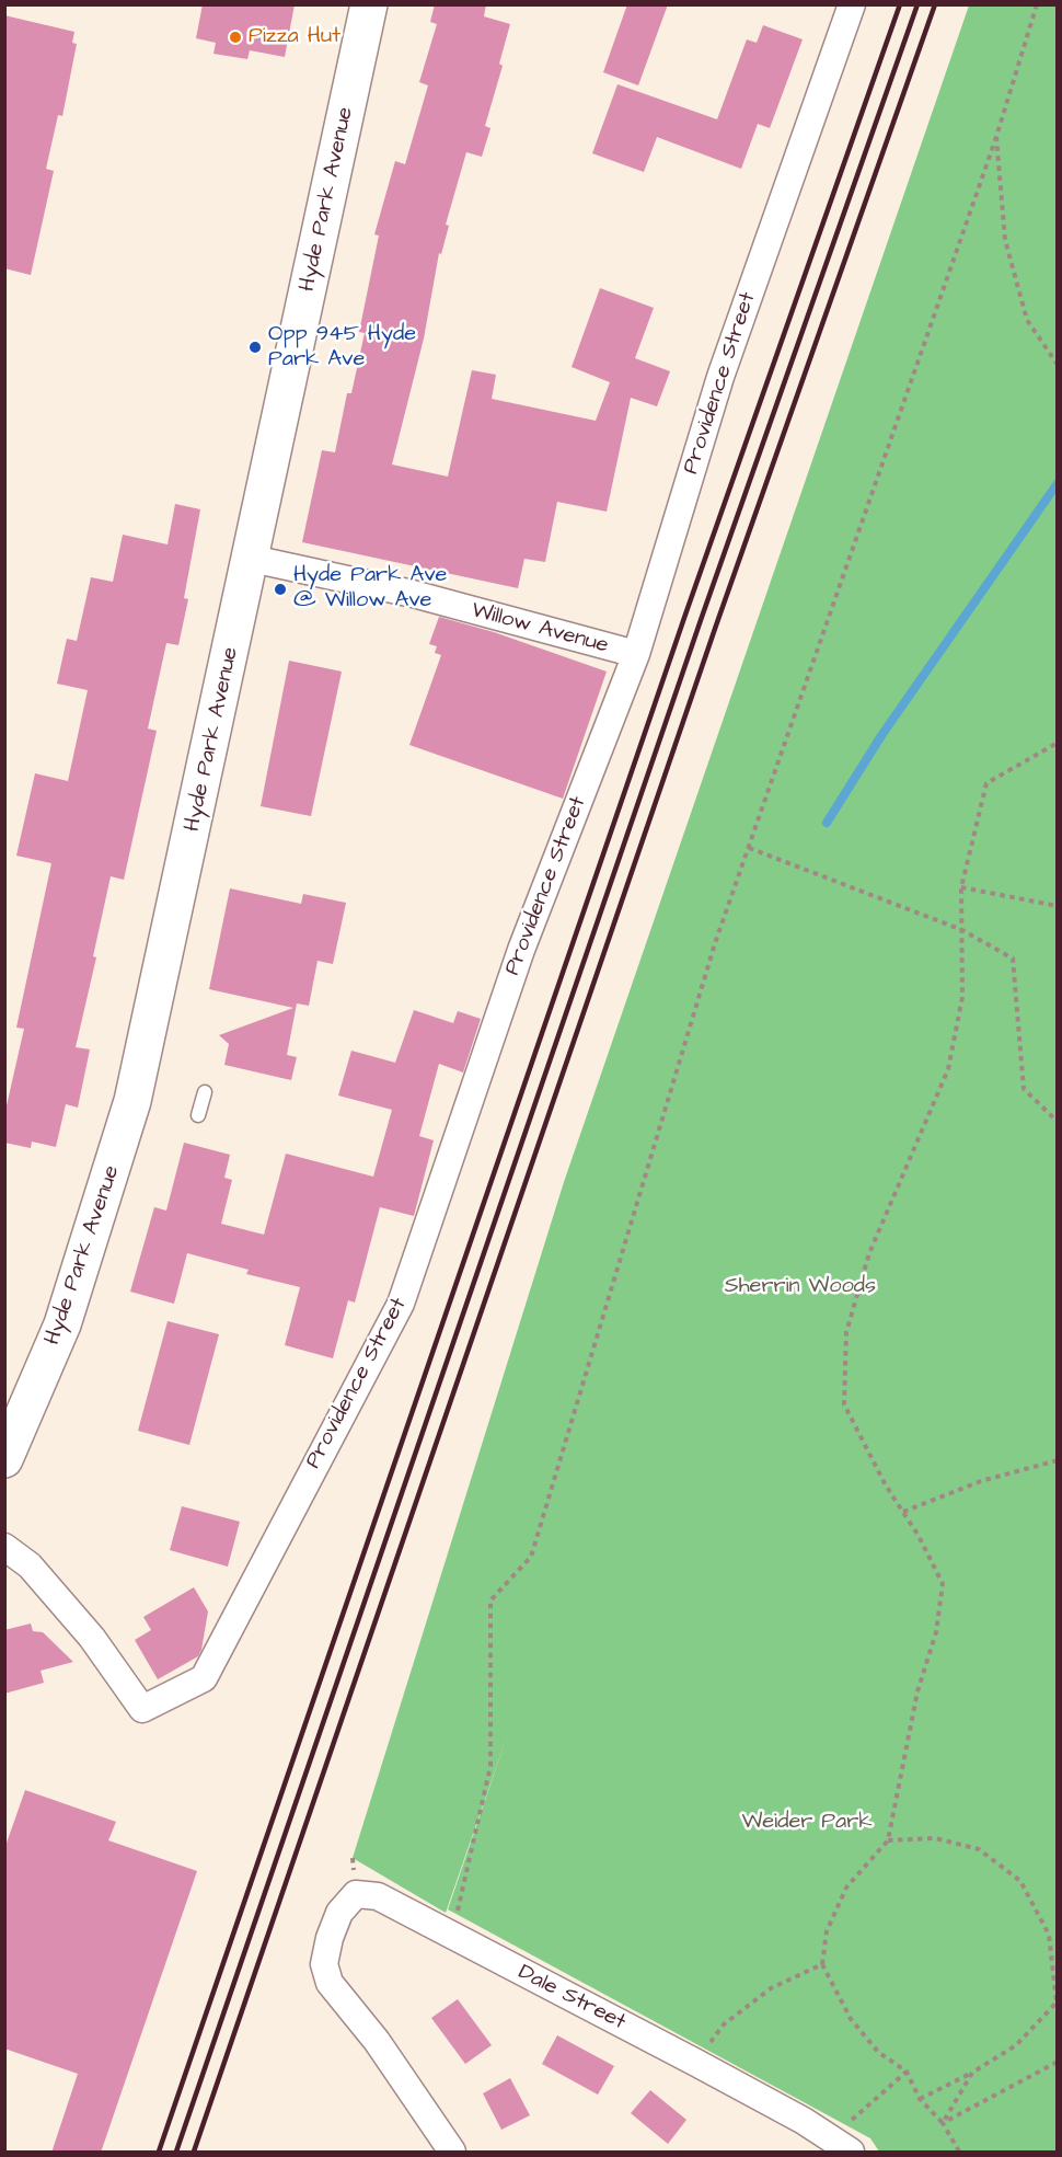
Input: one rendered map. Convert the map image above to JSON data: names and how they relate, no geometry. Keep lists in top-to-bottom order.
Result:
{
  "streets": {
    "main road": ["Hyde Park Avenue"],
    "street": ["Providence Street", "Willow Avenue", "Dale Street"]
  },
  "crossings": [
    ["Hyde Park Avenue", "Willow Avenue"],
    ["Providence Street", "Willow Avenue"]
  ],
  "parks": ["Sherrin Woods", "Weider Park"],
  "places": ["Pizza Hut", "Opp 945 Hyde Park Ave", "Hyde Park Ave @ Willow Ave"]
}
